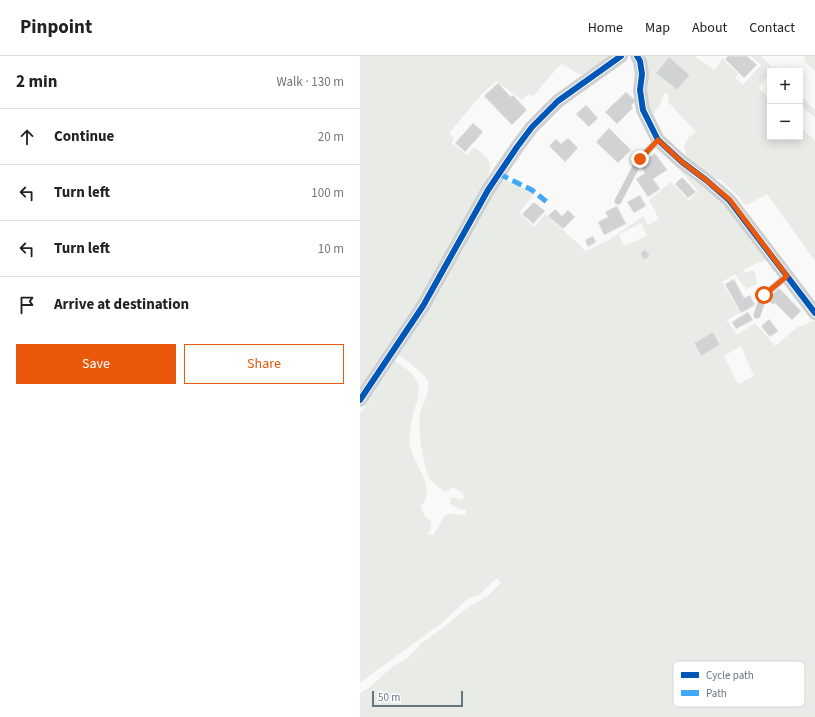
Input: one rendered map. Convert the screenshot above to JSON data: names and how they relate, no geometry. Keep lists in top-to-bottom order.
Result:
{
  "legend": ["Cycle path", "Path"],
  "scale_bar": "50 m",
  "page": {
    "header": "Pinpoint",
    "nav": [
      "Home",
      "Map",
      "About",
      "Contact"
    ],
    "heading": ["2 min", "Walk · 130 m"],
    "map_buttons": ["+", "−"],
    "list": [
      ["Continue", "20 m"],
      ["Turn left", "100 m"],
      ["Turn left", "10 m"],
      "Arrive at destination"
    ],
    "buttons": ["Save", "Share"],
    "scale": "50 m"
  }
}
